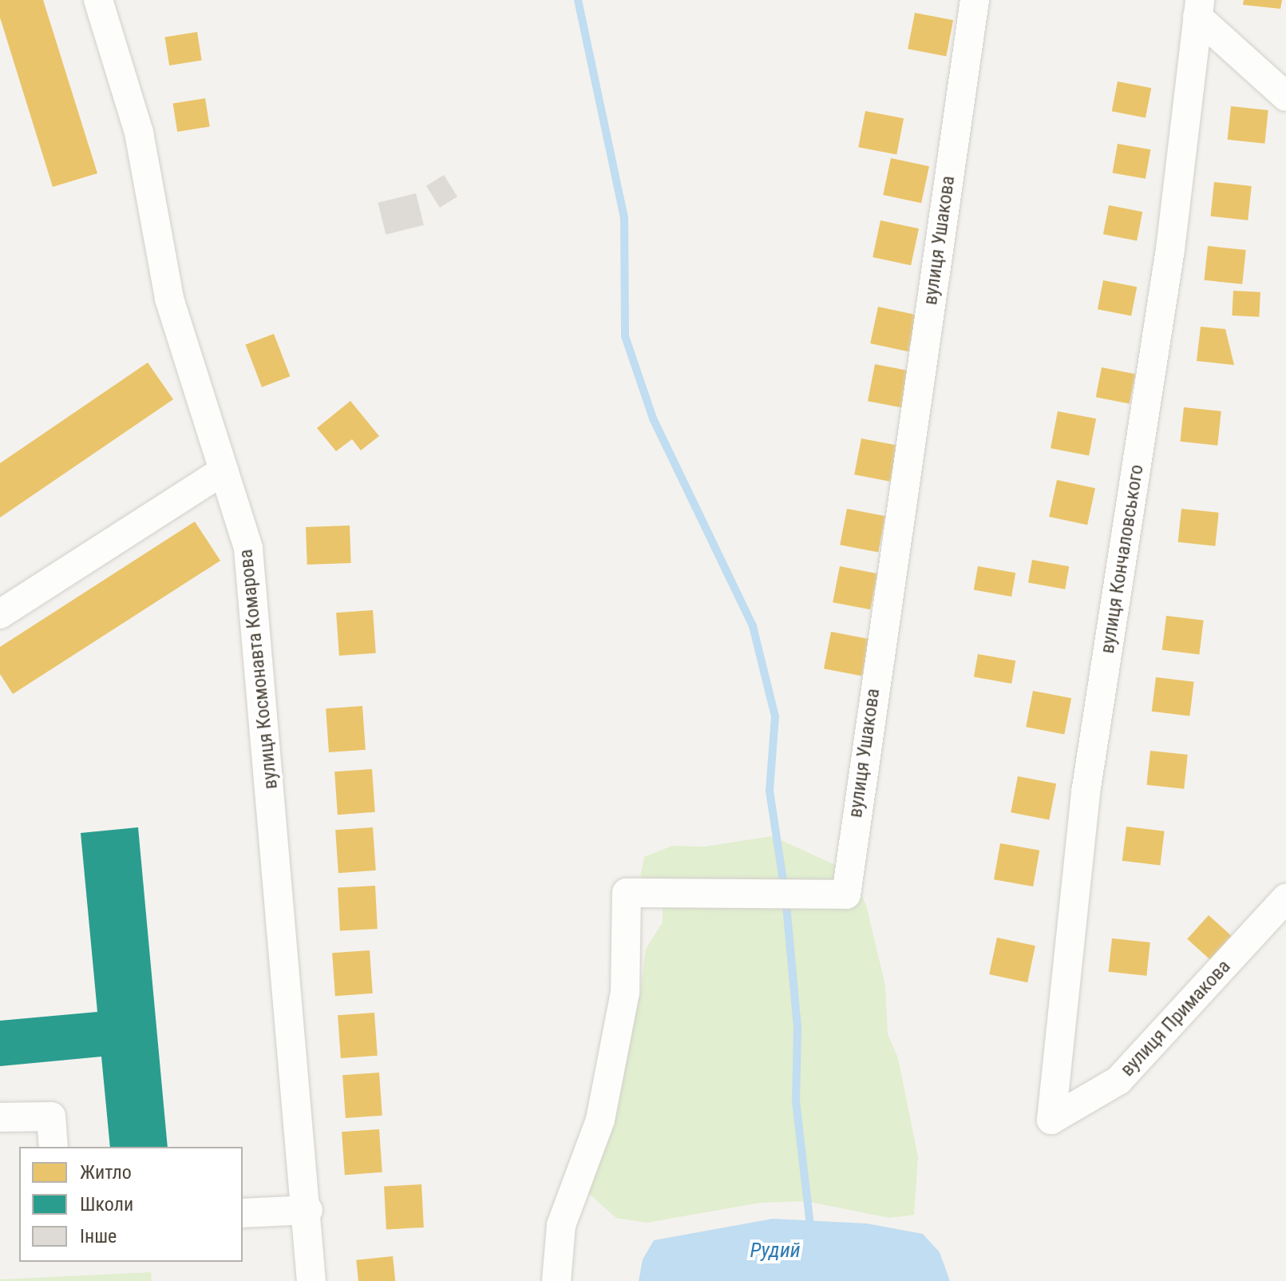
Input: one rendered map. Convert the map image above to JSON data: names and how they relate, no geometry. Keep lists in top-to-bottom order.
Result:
{
  "streets": {
    "street": [
      "вулиця Ушакова",
      "вулиця Кончаловського",
      "вулиця Космонавта Комарова",
      "вулиця Примакова"
    ]
  },
  "crossings": [
    ["вулиця Кончаловського", "вулиця Примакова"]
  ],
  "water": ["Рудий"],
  "legend": ["Житло", "Школи", "Інше"]
}
